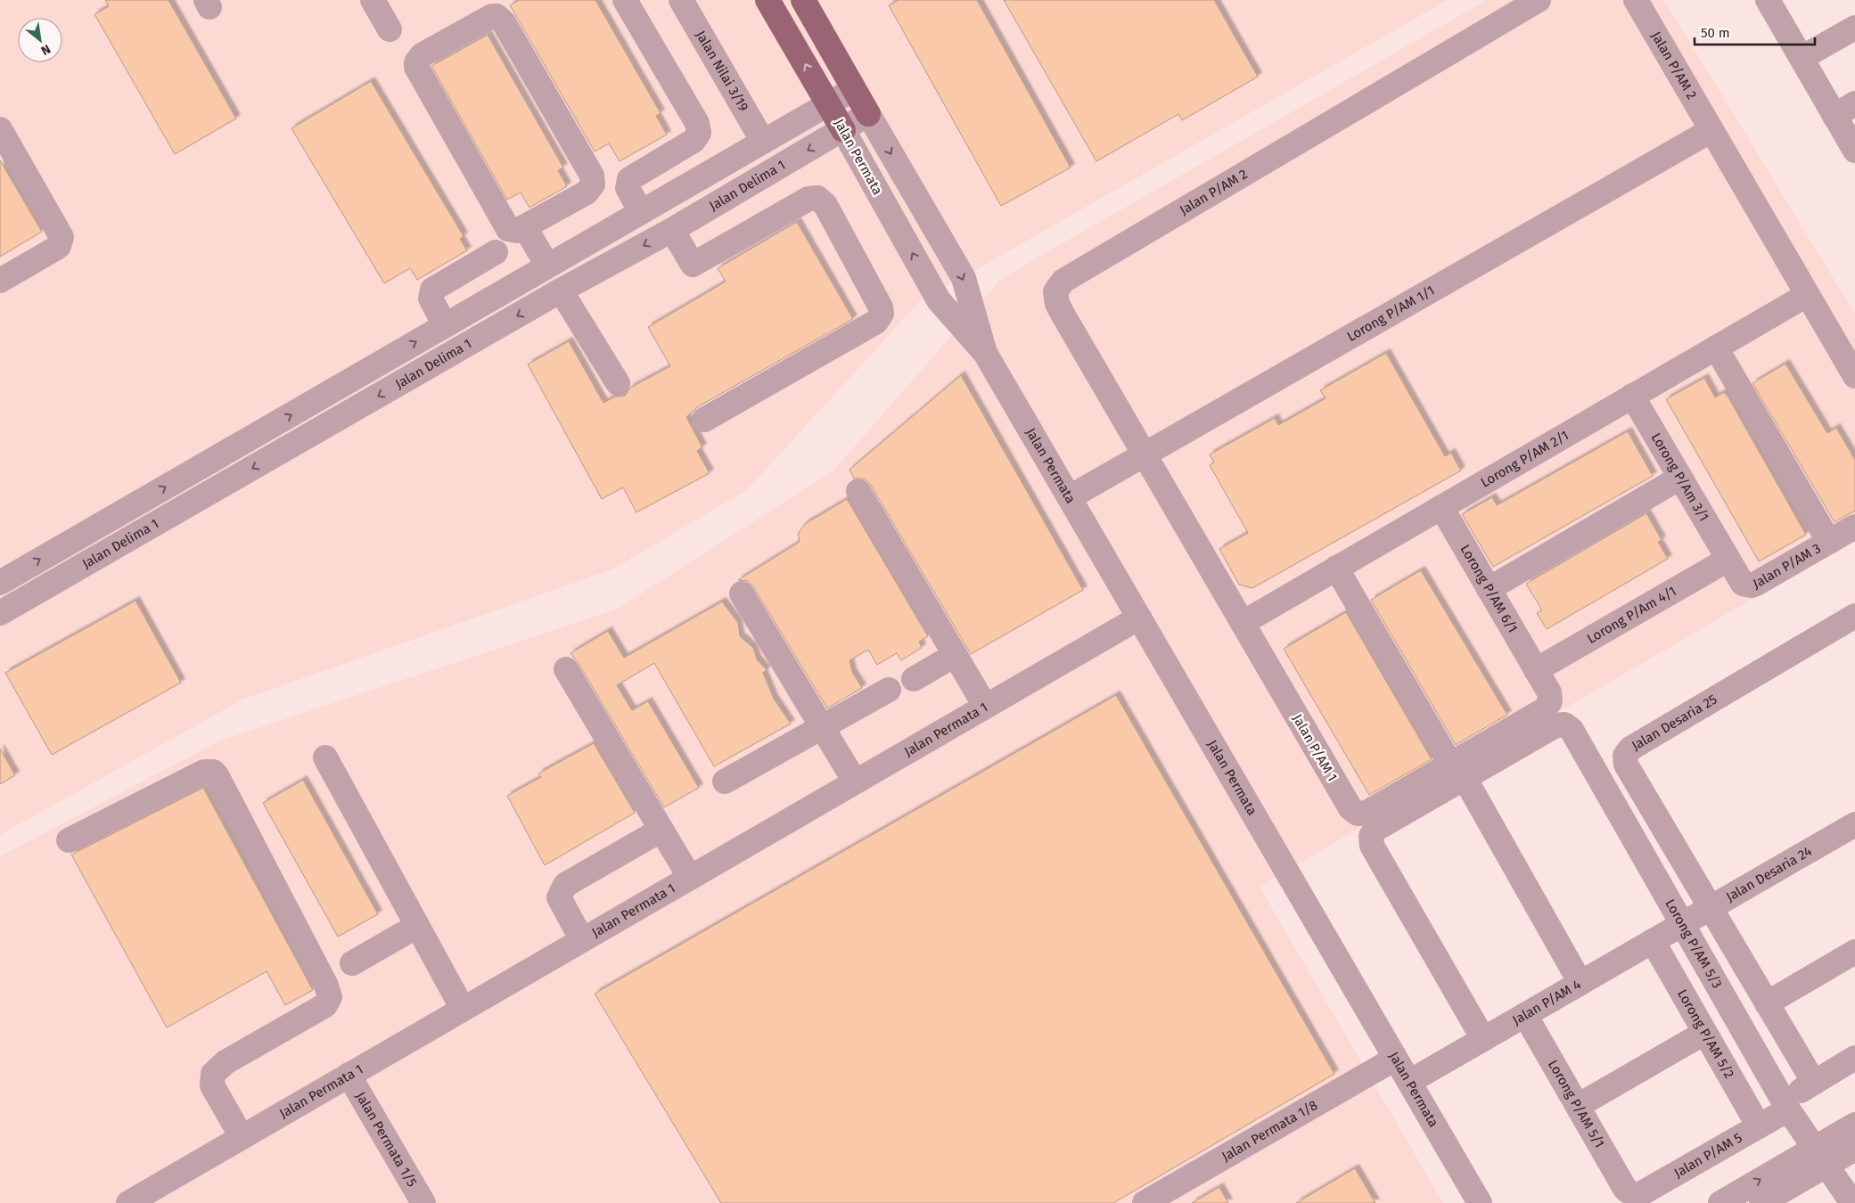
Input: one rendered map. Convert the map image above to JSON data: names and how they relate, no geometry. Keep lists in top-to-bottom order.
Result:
{
  "streets": {
    "main road": ["Jalan Permata"],
    "street": [
      "Jalan P/AM 2",
      "Jalan Nilai 3/19",
      "Jalan Delima 1",
      "Lorong P/AM 1/1",
      "Lorong P/AM 2/1",
      "Lorong P/Am 3/1",
      "Jalan P/AM 3",
      "Lorong P/AM 6/1",
      "Lorong P/Am 4/1",
      "Jalan Desaria 25",
      "Jalan Permata 1",
      "Jalan P/AM 1",
      "Jalan Desaria 24",
      "Lorong P/AM 5/3",
      "Jalan P/AM 4",
      "Lorong P/AM 5/2",
      "Lorong P/AM 5/1",
      "Jalan Permata 1/8",
      "Jalan Permata 1/5",
      "Jalan P/AM 5"
    ]
  },
  "crossings": [
    ["Jalan P/AM 2", "Lorong P/AM 1/1"],
    ["Jalan P/AM 2", "Lorong P/AM 2/1"],
    ["Jalan P/AM 2", "Jalan P/AM 1"],
    ["Jalan Nilai 3/19", "Jalan Delima 1"],
    ["Jalan Permata", "Jalan Delima 1"],
    ["Jalan Permata", "Lorong P/AM 1/1"],
    ["Jalan Permata", "Jalan Permata 1"],
    ["Jalan Permata", "Jalan P/AM 4"],
    ["Jalan Permata", "Jalan Permata 1/8"],
    ["Lorong P/AM 1/1", "Jalan P/AM 1"],
    ["Lorong P/AM 2/1", "Lorong P/Am 3/1"],
    ["Lorong P/AM 2/1", "Lorong P/AM 6/1"],
    ["Lorong P/AM 2/1", "Jalan P/AM 1"],
    ["Lorong P/Am 3/1", "Jalan P/AM 3"],
    ["Lorong P/Am 3/1", "Lorong P/Am 4/1"],
    ["Jalan P/AM 3", "Lorong P/Am 4/1"],
    ["Lorong P/AM 6/1", "Lorong P/Am 4/1"],
    ["Lorong P/AM 6/1", "Jalan P/AM 1"],
    ["Lorong P/Am 4/1", "Jalan P/AM 1"],
    ["Jalan Desaria 25", "Jalan Desaria 24"],
    ["Jalan Permata 1", "Jalan Permata 1/5"],
    ["Jalan P/AM 1", "Lorong P/AM 5/3"],
    ["Jalan Desaria 24", "Lorong P/AM 5/3"],
    ["Jalan Desaria 24", "Jalan P/AM 4"],
    ["Lorong P/AM 5/3", "Jalan P/AM 4"],
    ["Lorong P/AM 5/3", "Jalan P/AM 5"],
    ["Jalan P/AM 4", "Lorong P/AM 5/2"],
    ["Jalan P/AM 4", "Lorong P/AM 5/1"],
    ["Lorong P/AM 5/2", "Jalan P/AM 5"],
    ["Lorong P/AM 5/1", "Jalan P/AM 5"]
  ],
  "scale_bar": "50 m",
  "north": "bottom right"
}
